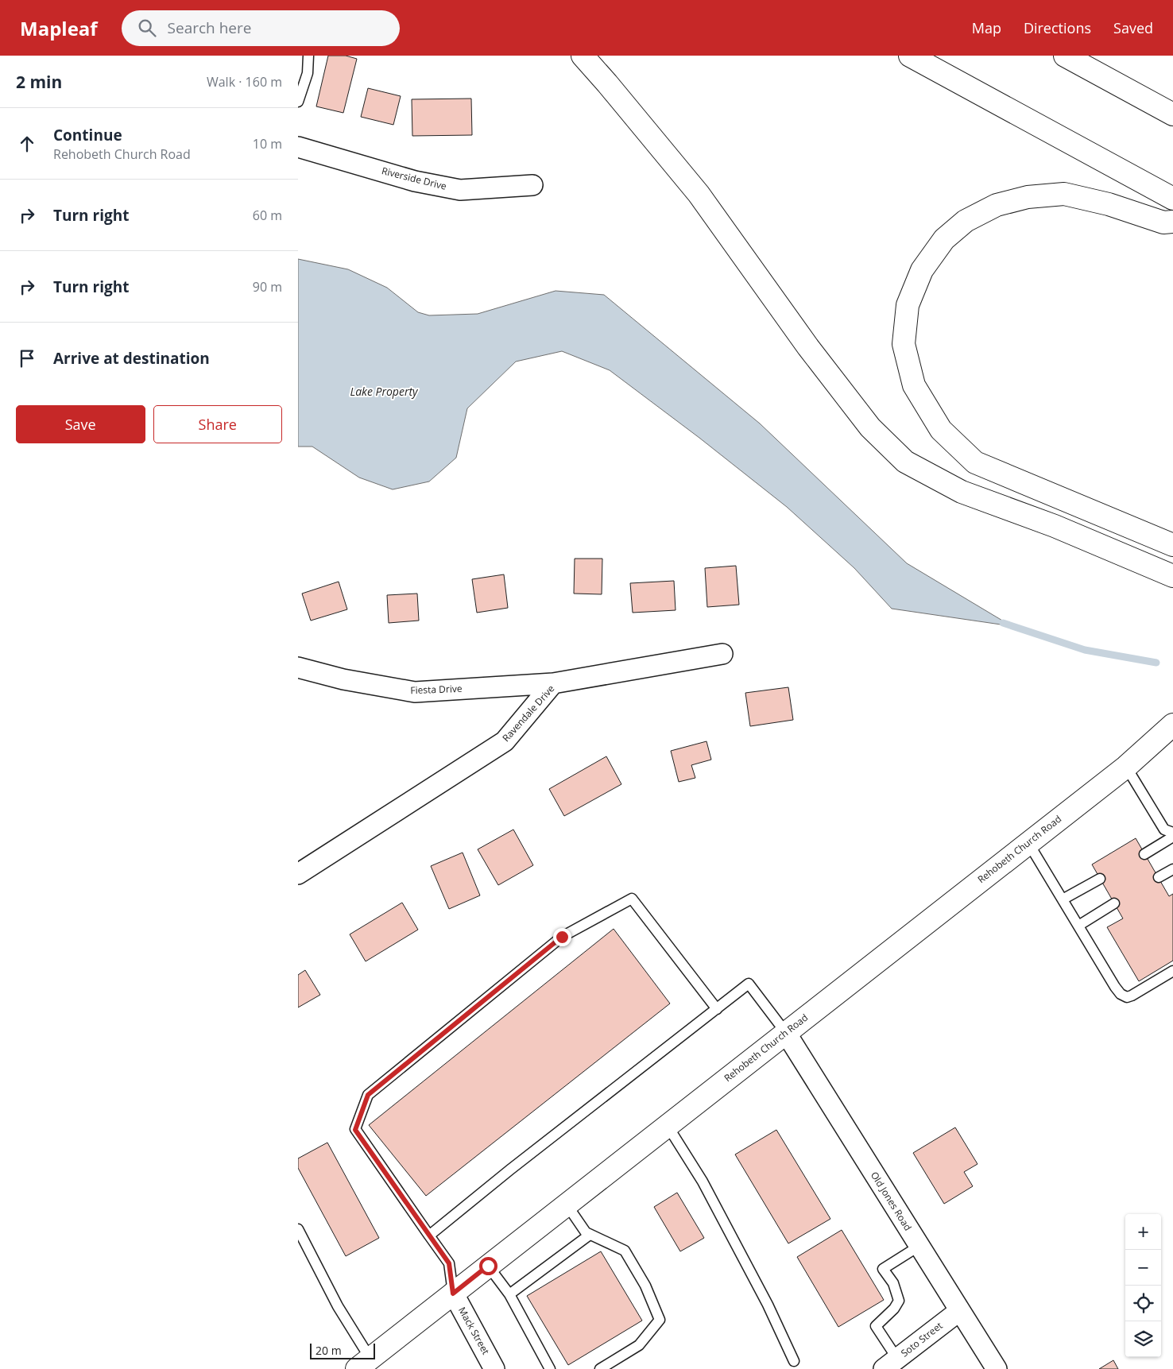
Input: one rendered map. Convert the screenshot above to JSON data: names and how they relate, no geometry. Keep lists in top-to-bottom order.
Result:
{
  "streets": {
    "main road": ["Rehobeth Church Road"],
    "street": [
      "Riverside Drive",
      "Fiesta Drive",
      "Ravendale Drive",
      "Old Jones Road",
      "Mack Street",
      "Soto Street"
    ]
  },
  "crossings": [
    ["Fiesta Drive", "Ravendale Drive"],
    ["Rehobeth Church Road", "Old Jones Road"],
    ["Rehobeth Church Road", "Mack Street"],
    ["Old Jones Road", "Soto Street"]
  ],
  "water": ["Lake Property"],
  "scale_bar": "20 m",
  "page": {
    "header": "Mapleaf",
    "search": "Search here",
    "nav": ["Map", "Directions", "Saved"],
    "heading": ["2 min", "Walk · 160 m"],
    "list": [
      ["Continue", "Rehobeth Church Road", "10 m"],
      ["Turn right", "60 m"],
      ["Turn right", "90 m"],
      "Arrive at destination"
    ],
    "buttons": ["Save", "Share"],
    "map_buttons": ["+", "−"],
    "scale": "20 m"
  }
}
